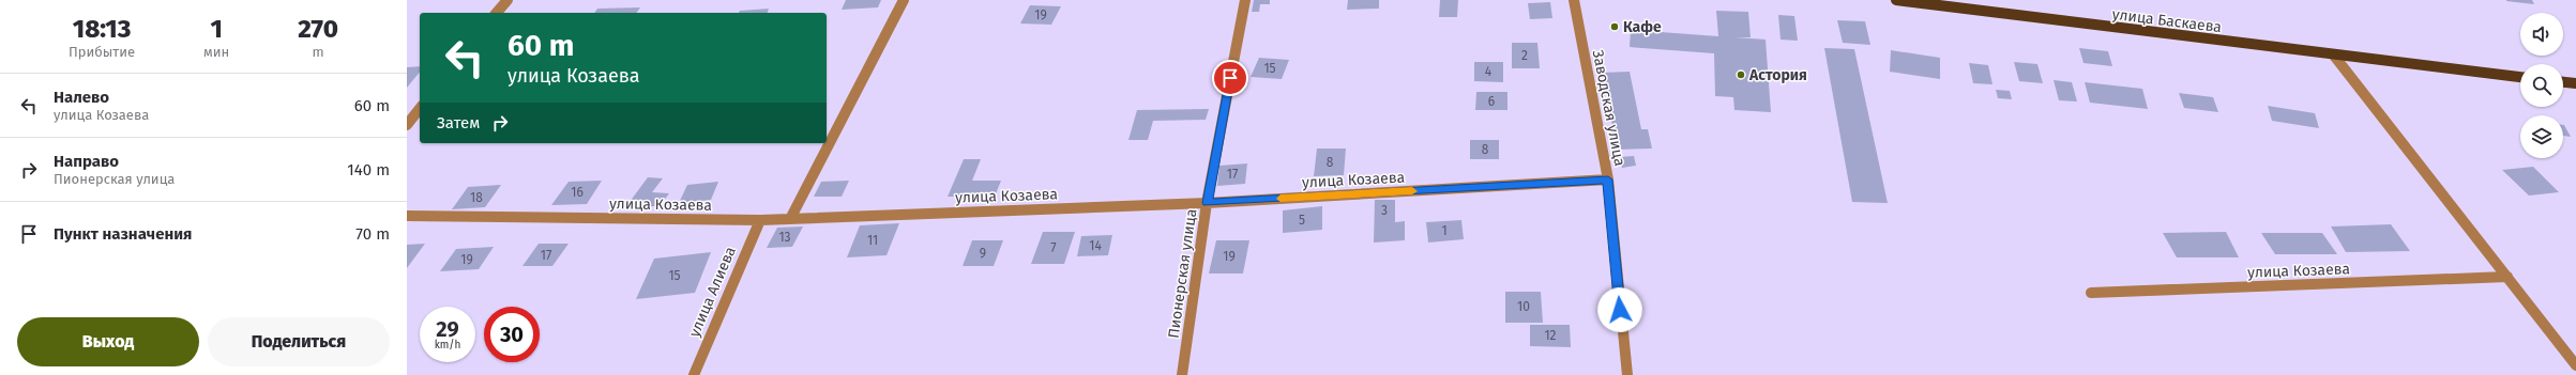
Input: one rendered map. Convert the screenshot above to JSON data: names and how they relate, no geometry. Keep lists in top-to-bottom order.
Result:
{
  "streets": {
    "main road": ["улица Баскаева"],
    "street": [
      "Заводская улица",
      "улица Козаева",
      "Пионерская улица",
      "улица Алиева"
    ]
  },
  "crossings": [
    ["Заводская улица", "улица Козаева"],
    ["улица Козаева", "Пионерская улица"],
    ["улица Козаева", "улица Алиева"]
  ],
  "places": ["Кафе", "Астория"],
  "house_numbers": [
    "19",
    "2",
    "15",
    "4",
    "6",
    "8",
    "8",
    "17",
    "16",
    "18",
    "3",
    "5",
    "1",
    "13",
    "11",
    "14",
    "7",
    "9",
    "17",
    "19",
    "19",
    "15",
    "10",
    "12"
  ],
  "page": {
    "eta": [
      "18:13",
      "Прибытие",
      "1",
      "мин",
      "270",
      "m"
    ],
    "turn": ["60 m", "улица Козаева"],
    "list": [
      {
        "name": "Налево",
        "note": "улица Козаева",
        "value": "60 m"
      },
      {
        "name": "Направо",
        "note": "Пионерская улица",
        "value": "140 m"
      },
      {
        "name": "Пункт назначения",
        "value": "70 m"
      }
    ],
    "then": "Затем",
    "speed": "29 km/h",
    "limit": "30",
    "buttons": ["Выход", "Поделиться"]
  }
}
